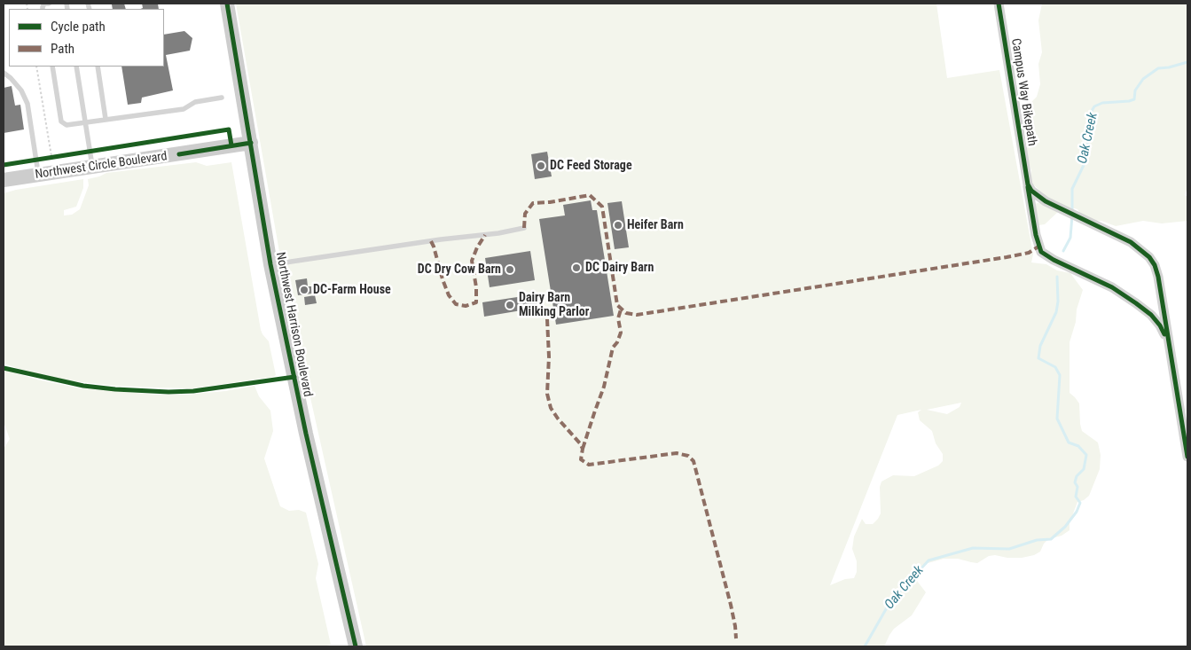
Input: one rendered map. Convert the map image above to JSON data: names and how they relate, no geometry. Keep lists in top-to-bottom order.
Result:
{
  "streets": {
    "main road": ["Northwest Circle Boulevard", "Northwest Harrison Boulevard"],
    "street": ["Campus Way Bikepath"]
  },
  "crossings": [
    ["Northwest Circle Boulevard", "Northwest Harrison Boulevard"]
  ],
  "water": ["Oak Creek"],
  "places": [
    "DC Feed Storage",
    "Heifer Barn",
    "DC Dairy Barn",
    "DC Dry Cow Barn",
    "DC-Farm House",
    "Dairy Barn Milking Parlor"
  ],
  "legend": ["Cycle path", "Path"]
}
